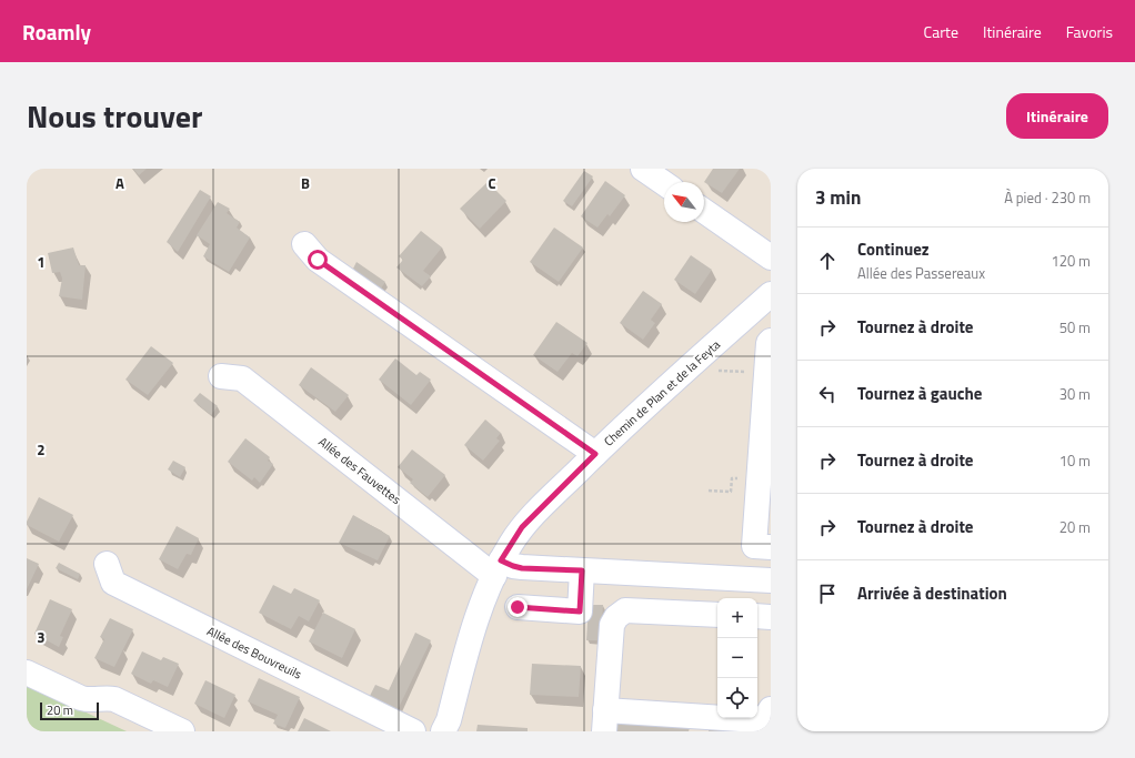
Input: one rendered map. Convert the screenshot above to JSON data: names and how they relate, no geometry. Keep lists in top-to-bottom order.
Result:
{
  "streets": {
    "street": ["Chemin de Plan et de la Feyta", "Allée des Fauvettes", "Allée des Bouvreuils"]
  },
  "crossings": [
    ["Chemin de Plan et de la Feyta", "Allée des Fauvettes"]
  ],
  "scale_bar": "20 m",
  "north": "top left",
  "page": {
    "header": "Roamly",
    "nav": ["Carte", "Itinéraire", "Favoris"],
    "title": "Nous trouver",
    "buttons": "Itinéraire",
    "heading": ["3 min", "À pied · 230 m"],
    "list": [
      ["Continuez", "Allée des Passereaux", "120 m"],
      ["Tournez à droite", "50 m"],
      ["Tournez à gauche", "30 m"],
      ["Tournez à droite", "10 m"],
      ["Tournez à droite", "20 m"],
      "Arrivée à destination"
    ],
    "map_buttons": ["+", "−"],
    "scale": "20 m"
  },
  "grid": {
    "columns": ["A", "B", "C"],
    "rows": ["1", "2", "3"]
  }
}
